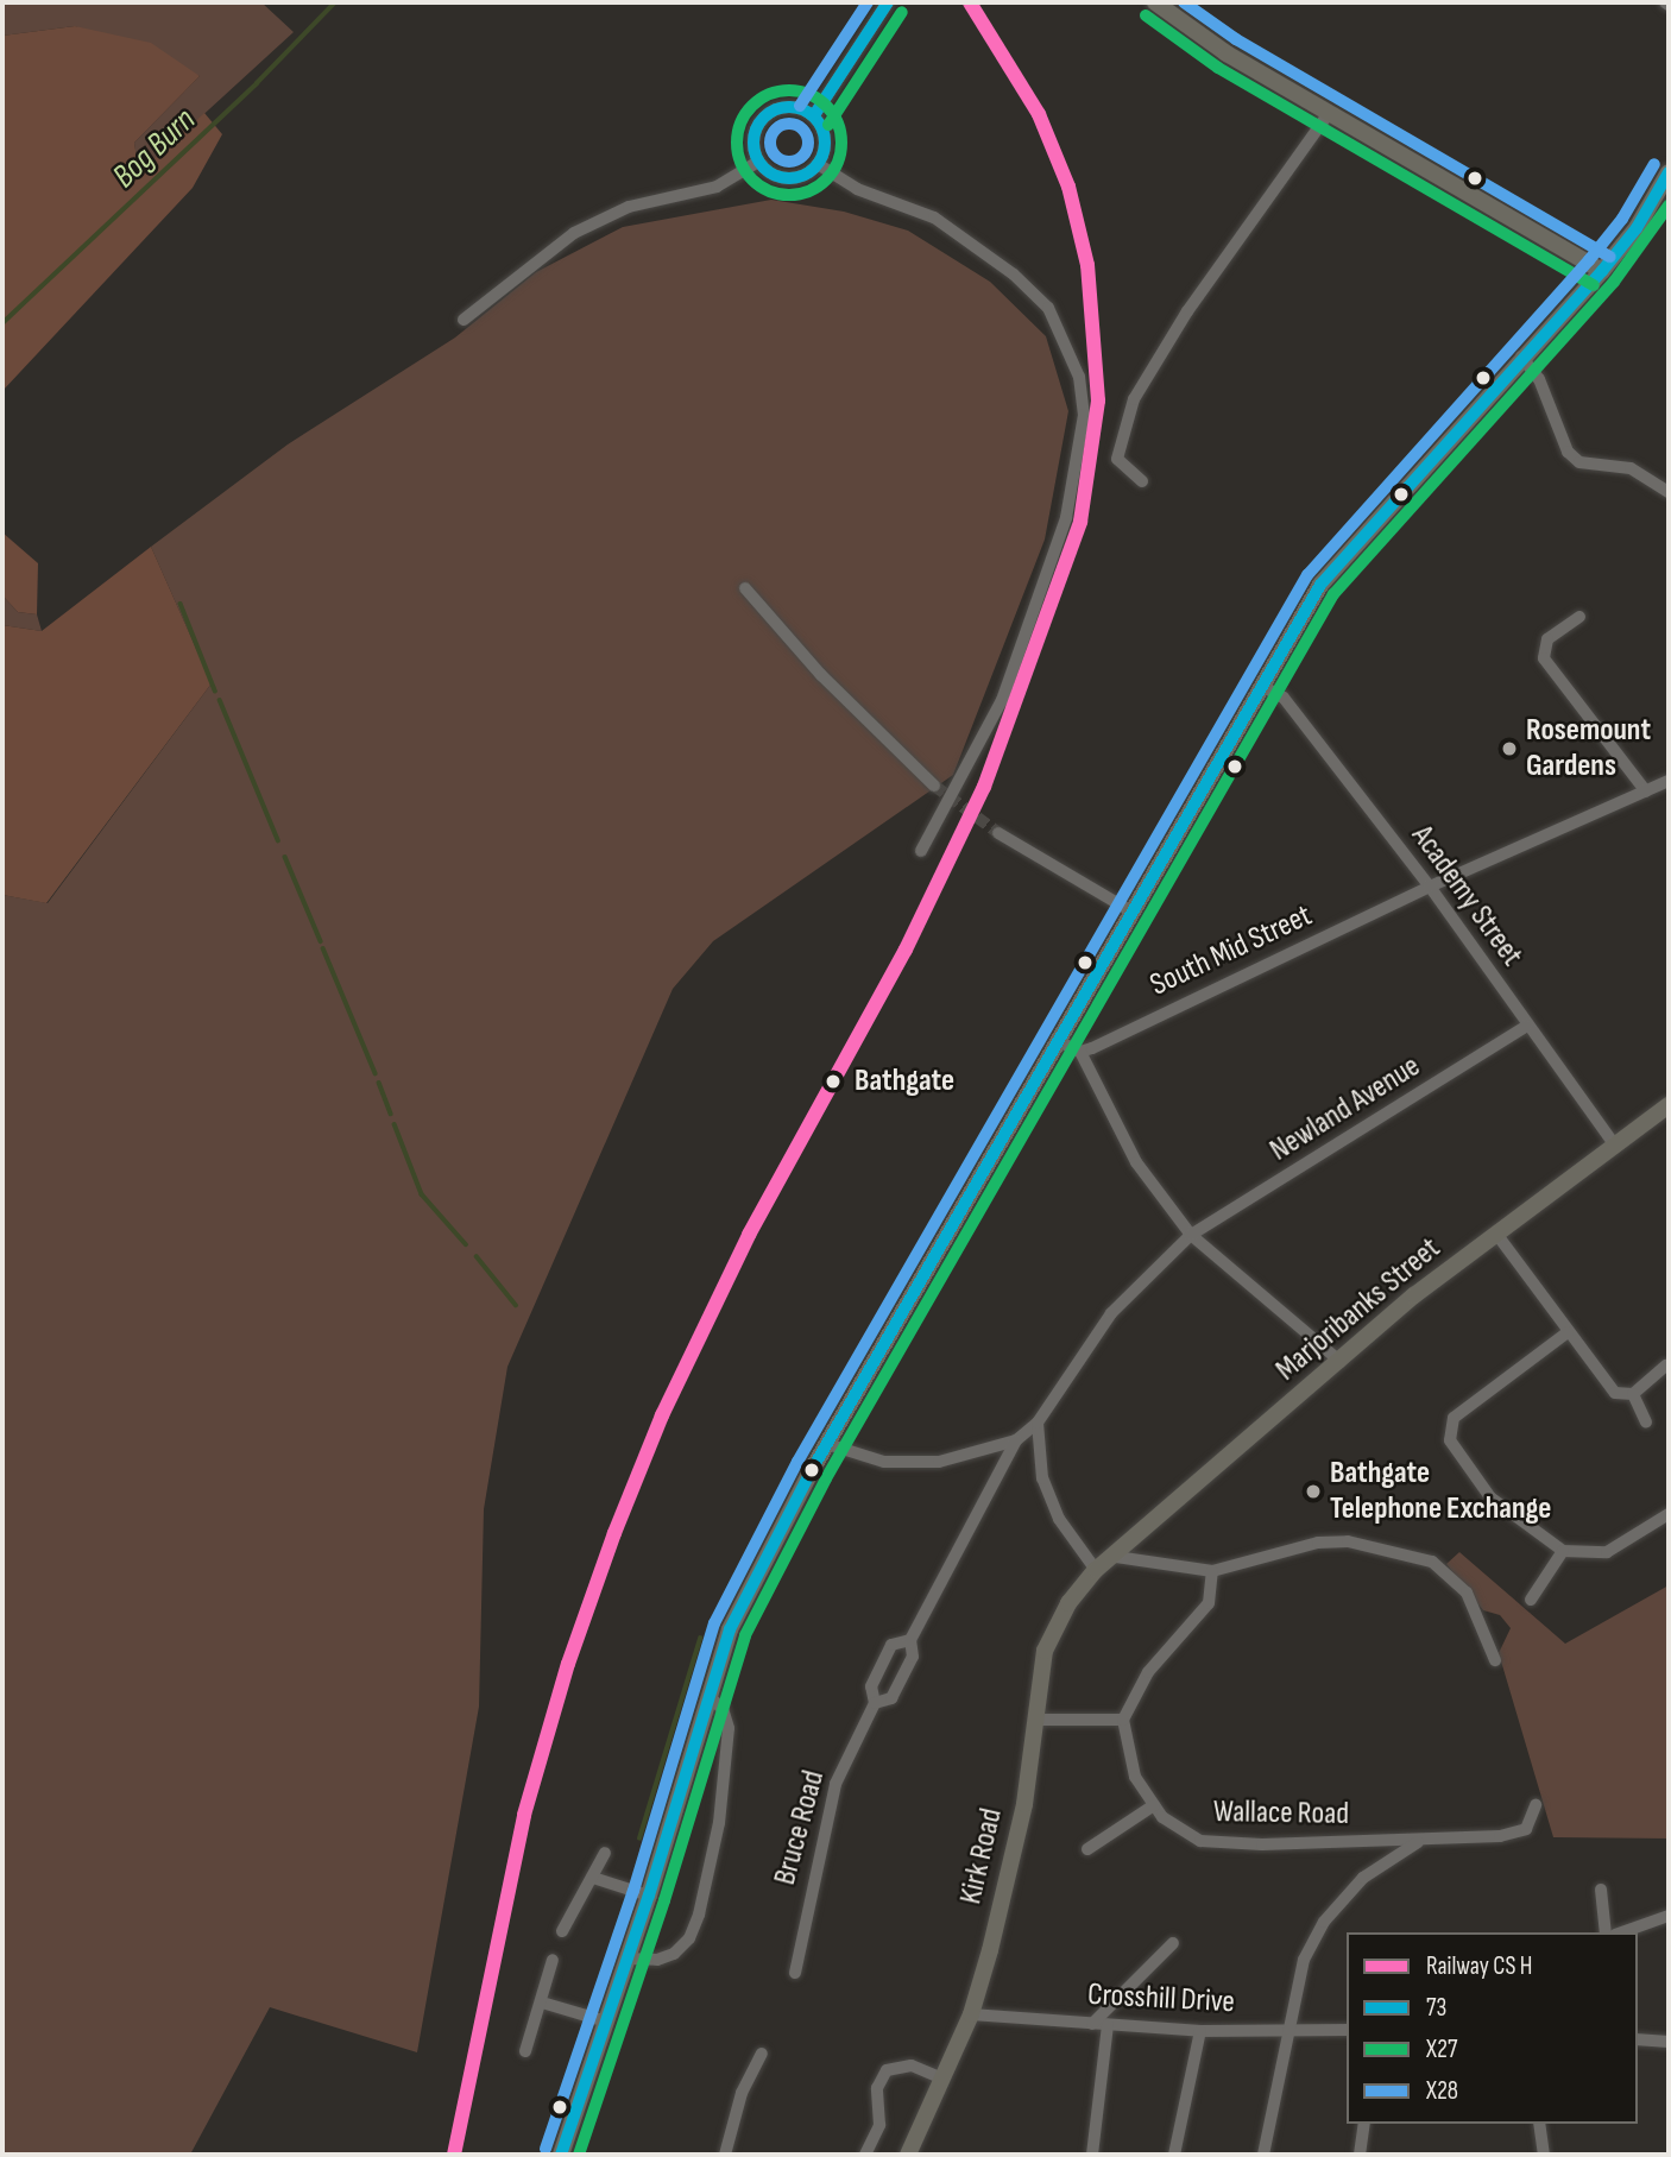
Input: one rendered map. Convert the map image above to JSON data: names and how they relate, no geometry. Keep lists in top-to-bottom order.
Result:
{
  "streets": {
    "main road": ["Marjoribanks Street", "Kirk Road"],
    "street": [
      "Academy Street",
      "South Mid Street",
      "Newland Avenue",
      "Wallace Road",
      "Bruce Road",
      "Crosshill Drive"
    ]
  },
  "crossings": [
    ["Academy Street", "South Mid Street"],
    ["Academy Street", "Newland Avenue"],
    ["Academy Street", "Marjoribanks Street"],
    ["Newland Avenue", "Bruce Road"],
    ["Marjoribanks Street", "Kirk Road"],
    ["Kirk Road", "Crosshill Drive"]
  ],
  "water": ["Bog Burn"],
  "places": ["Rosemount Gardens", "Bathgate", "Bathgate Telephone Exchange"],
  "lines": ["transit line 73", "transit line X28", "transit line X27"],
  "legend": [
    "Railway CS H",
    "73",
    "X27",
    "X28"
  ]
}
